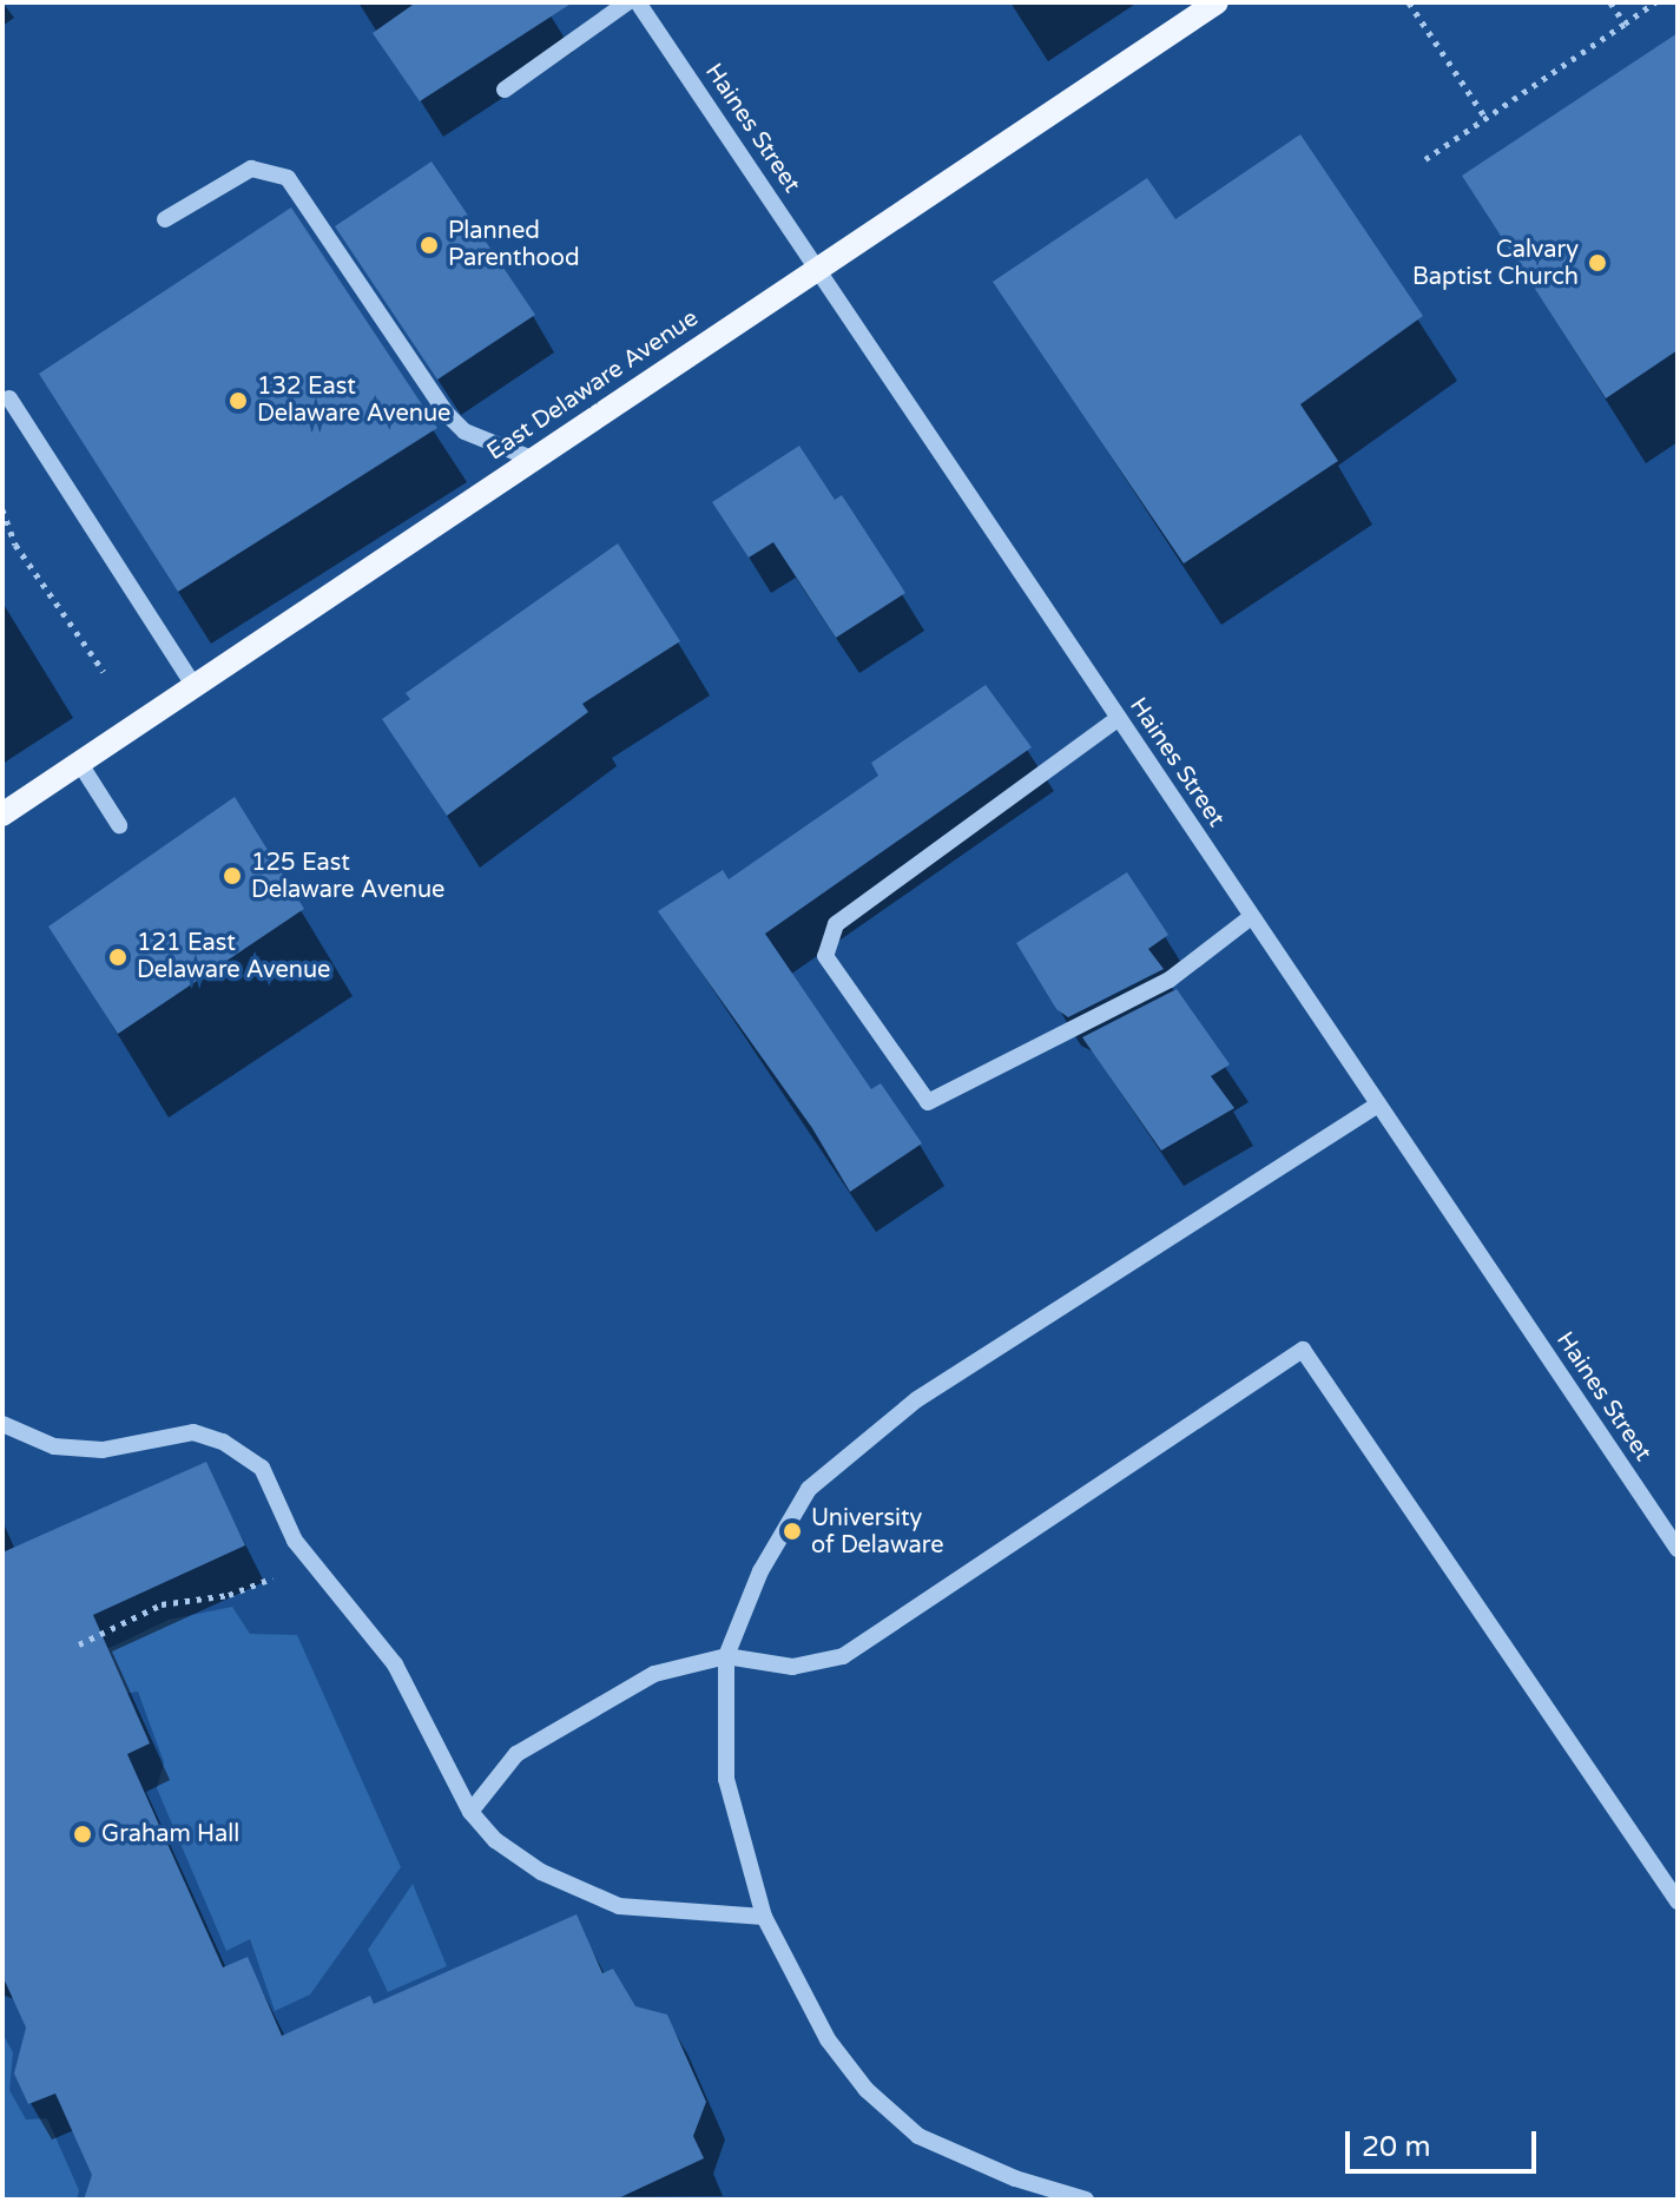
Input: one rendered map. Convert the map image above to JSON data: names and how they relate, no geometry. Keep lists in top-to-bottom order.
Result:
{
  "streets": {
    "main road": ["East Delaware Avenue"],
    "street": ["Haines Street"]
  },
  "crossings": [
    ["Haines Street", "East Delaware Avenue"]
  ],
  "places": [
    "Planned Parenthood",
    "Calvary Baptist Church",
    "132 East Delaware Avenue",
    "125 East Delaware Avenue",
    "121 East Delaware Avenue",
    "University of Delaware",
    "Graham Hall"
  ],
  "scale_bar": "20 m"
}
